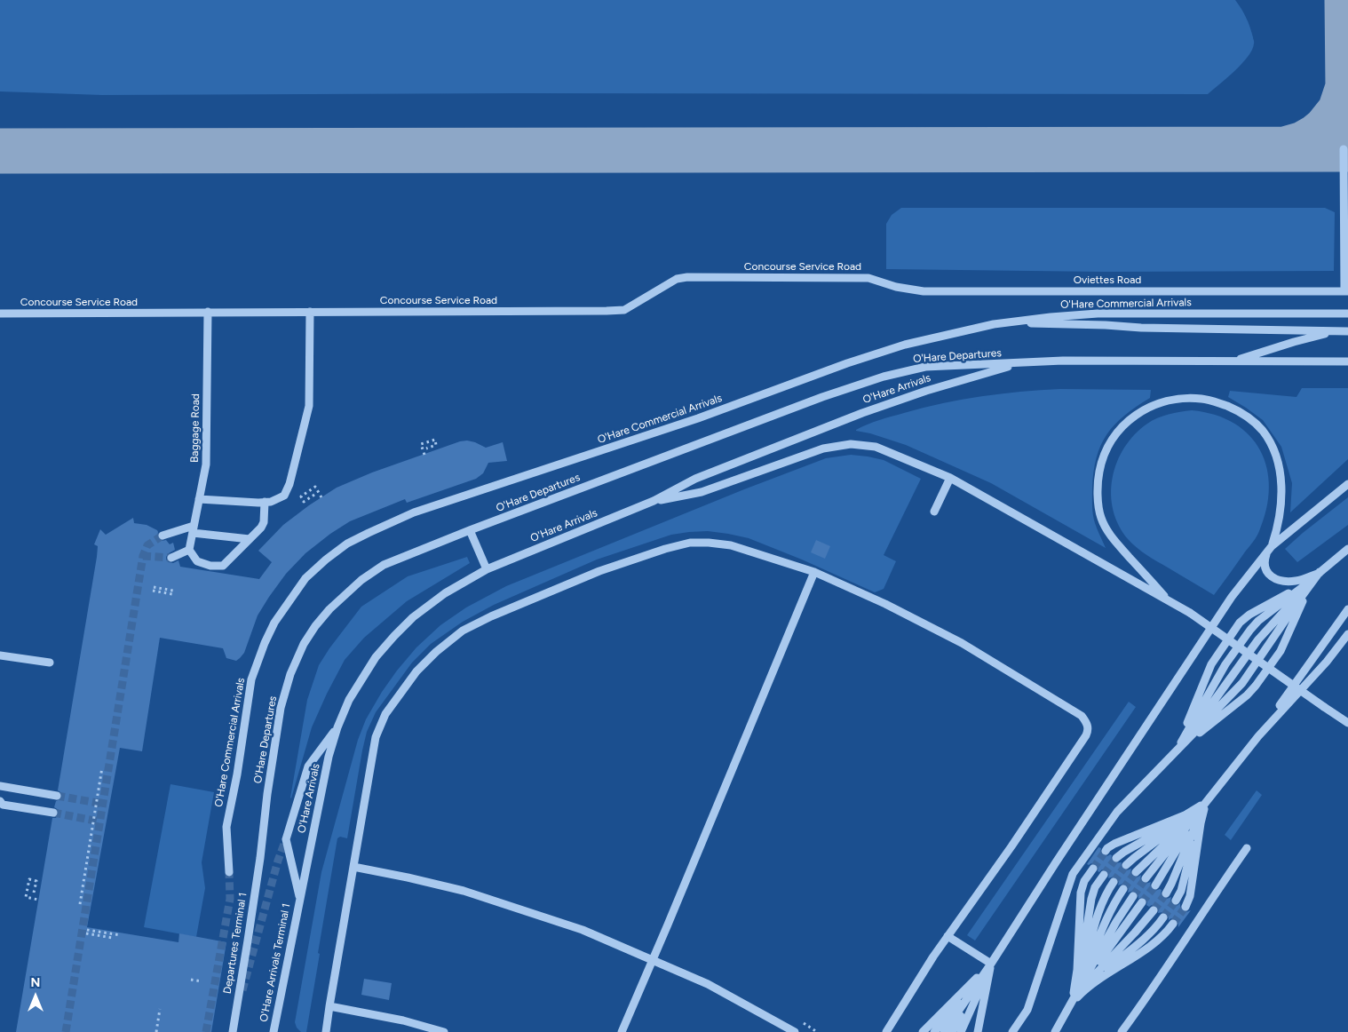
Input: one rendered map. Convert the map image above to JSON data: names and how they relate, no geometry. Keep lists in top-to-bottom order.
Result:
{
  "streets": {
    "street": [
      "Concourse Service Road",
      "Oviettes Road",
      "O'Hare Commercial Arrivals",
      "O'Hare Departures",
      "O'Hare Arrivals",
      "Baggage Road",
      "Departures Terminal 1",
      "O'Hare Arrivals Terminal 1"
    ]
  },
  "crossings": [
    ["Concourse Service Road", "Oviettes Road"],
    ["Concourse Service Road", "Baggage Road"],
    ["O'Hare Departures", "O'Hare Arrivals"],
    ["O'Hare Departures", "Departures Terminal 1"],
    ["O'Hare Arrivals", "O'Hare Arrivals Terminal 1"]
  ],
  "north": "top"
}
